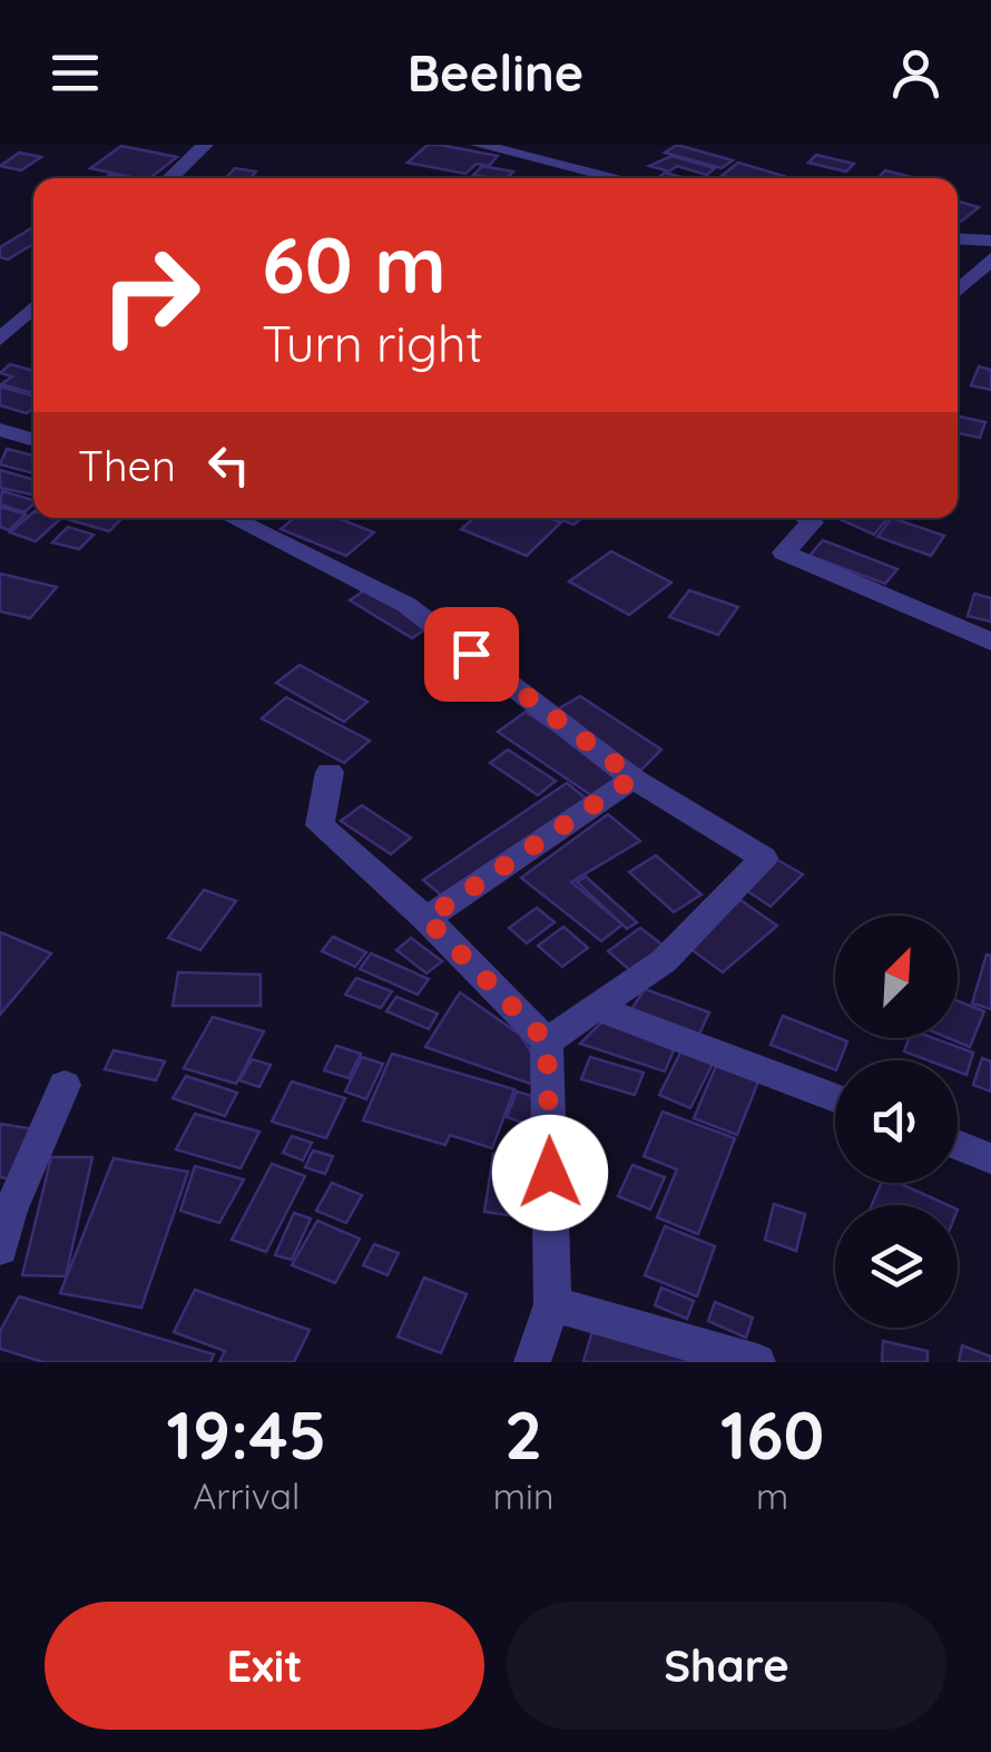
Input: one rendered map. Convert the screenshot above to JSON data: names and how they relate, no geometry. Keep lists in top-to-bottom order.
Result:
{
  "north": "top right",
  "page": {
    "header": "Beeline",
    "turn": ["60 m", "Turn right"],
    "then": "Then",
    "eta": [
      "19:45",
      "Arrival",
      "2",
      "min",
      "160",
      "m"
    ],
    "buttons": ["Exit", "Share"]
  }
}
